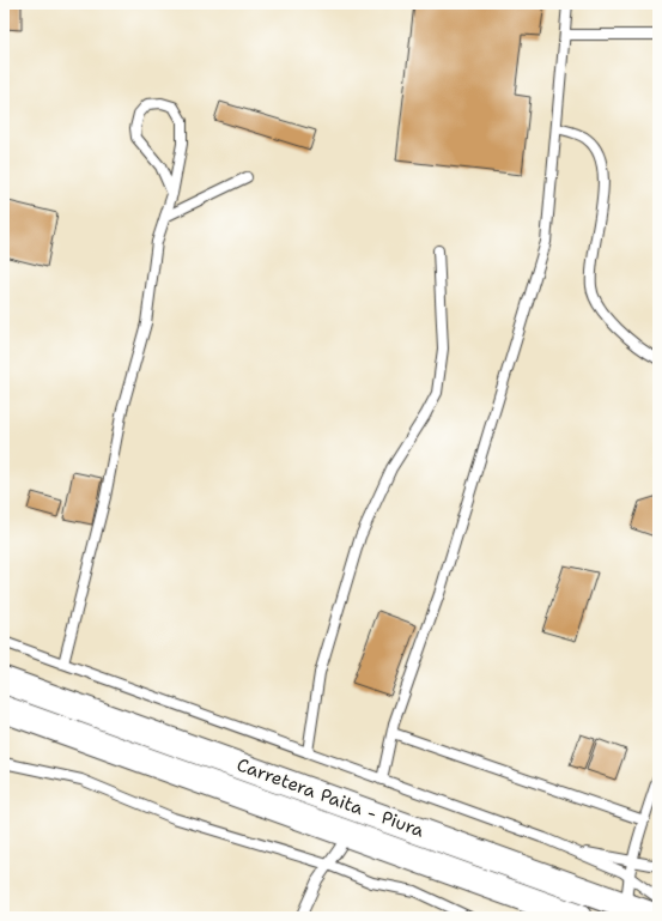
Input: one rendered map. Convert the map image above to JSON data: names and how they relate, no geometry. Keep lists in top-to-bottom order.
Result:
{
  "streets": {
    "highway": ["Carretera Paita - Piura"]
  }
}
